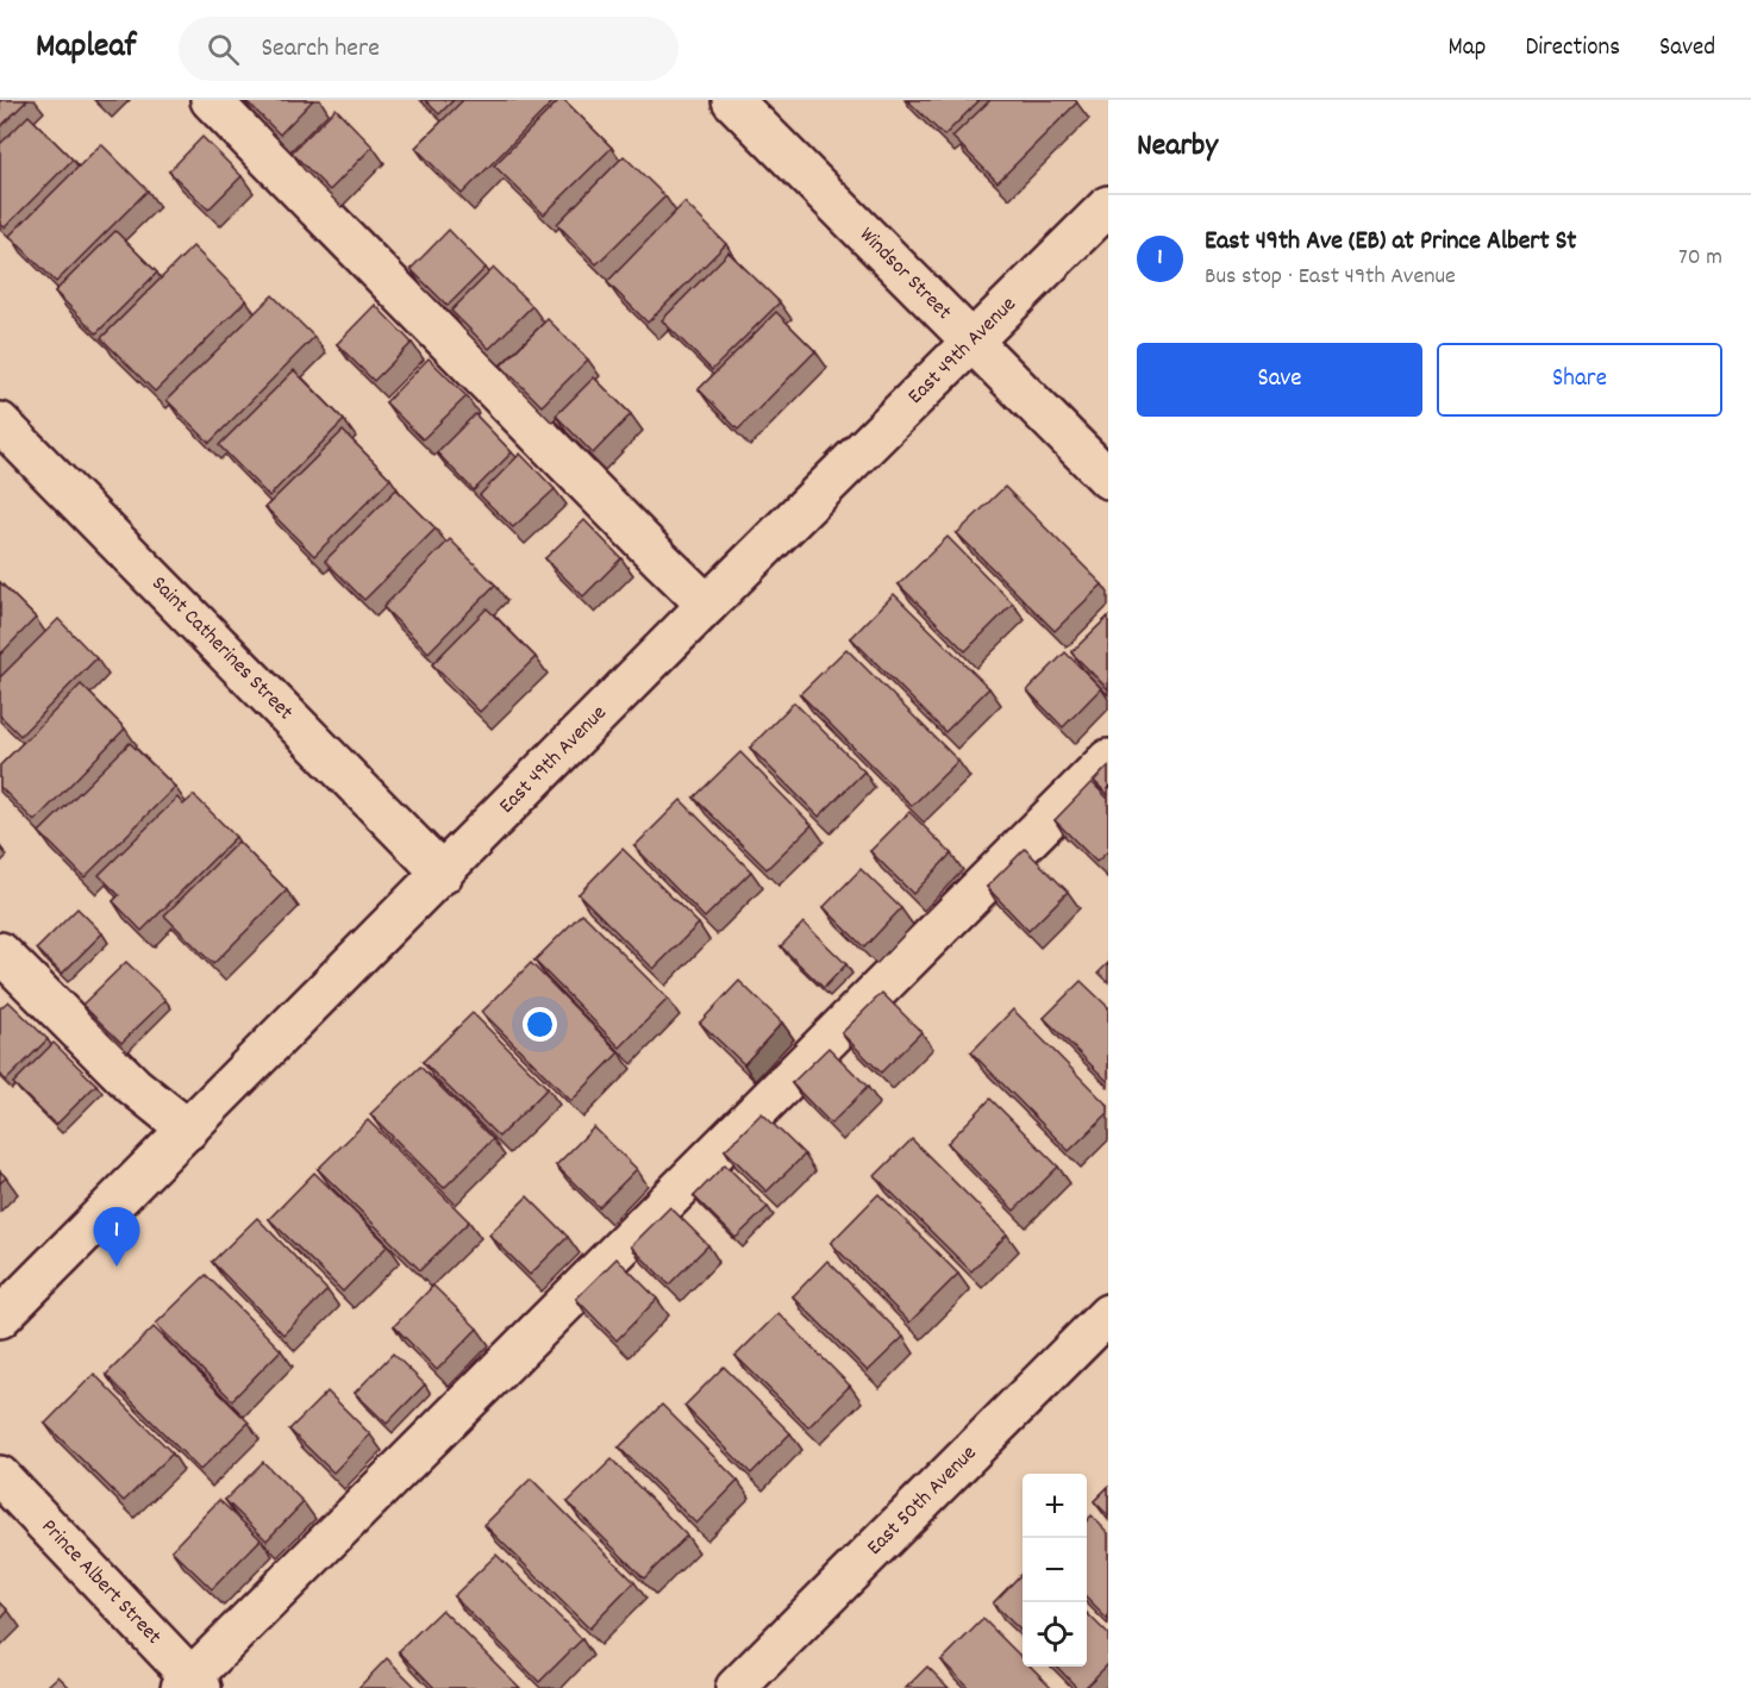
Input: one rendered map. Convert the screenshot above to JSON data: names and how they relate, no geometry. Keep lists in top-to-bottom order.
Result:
{
  "streets": {
    "street": [
      "Windsor Street",
      "East 49th Avenue",
      "Saint Catherines Street",
      "East 50th Avenue",
      "Prince Albert Street"
    ]
  },
  "crossings": [
    ["Windsor Street", "East 49th Avenue"],
    ["East 49th Avenue", "Saint Catherines Street"]
  ],
  "page": {
    "header": "Mapleaf",
    "search": "Search here",
    "nav": ["Map", "Directions", "Saved"],
    "heading": "Nearby",
    "list": [
      {
        "mark": "1",
        "name": "East 49th Ave (EB) at Prince Albert St",
        "note": "Bus stop · East 49th Avenue",
        "value": "70 m"
      }
    ],
    "buttons": ["Save", "Share"],
    "pins": "1",
    "map_buttons": ["+", "−"]
  }
}
